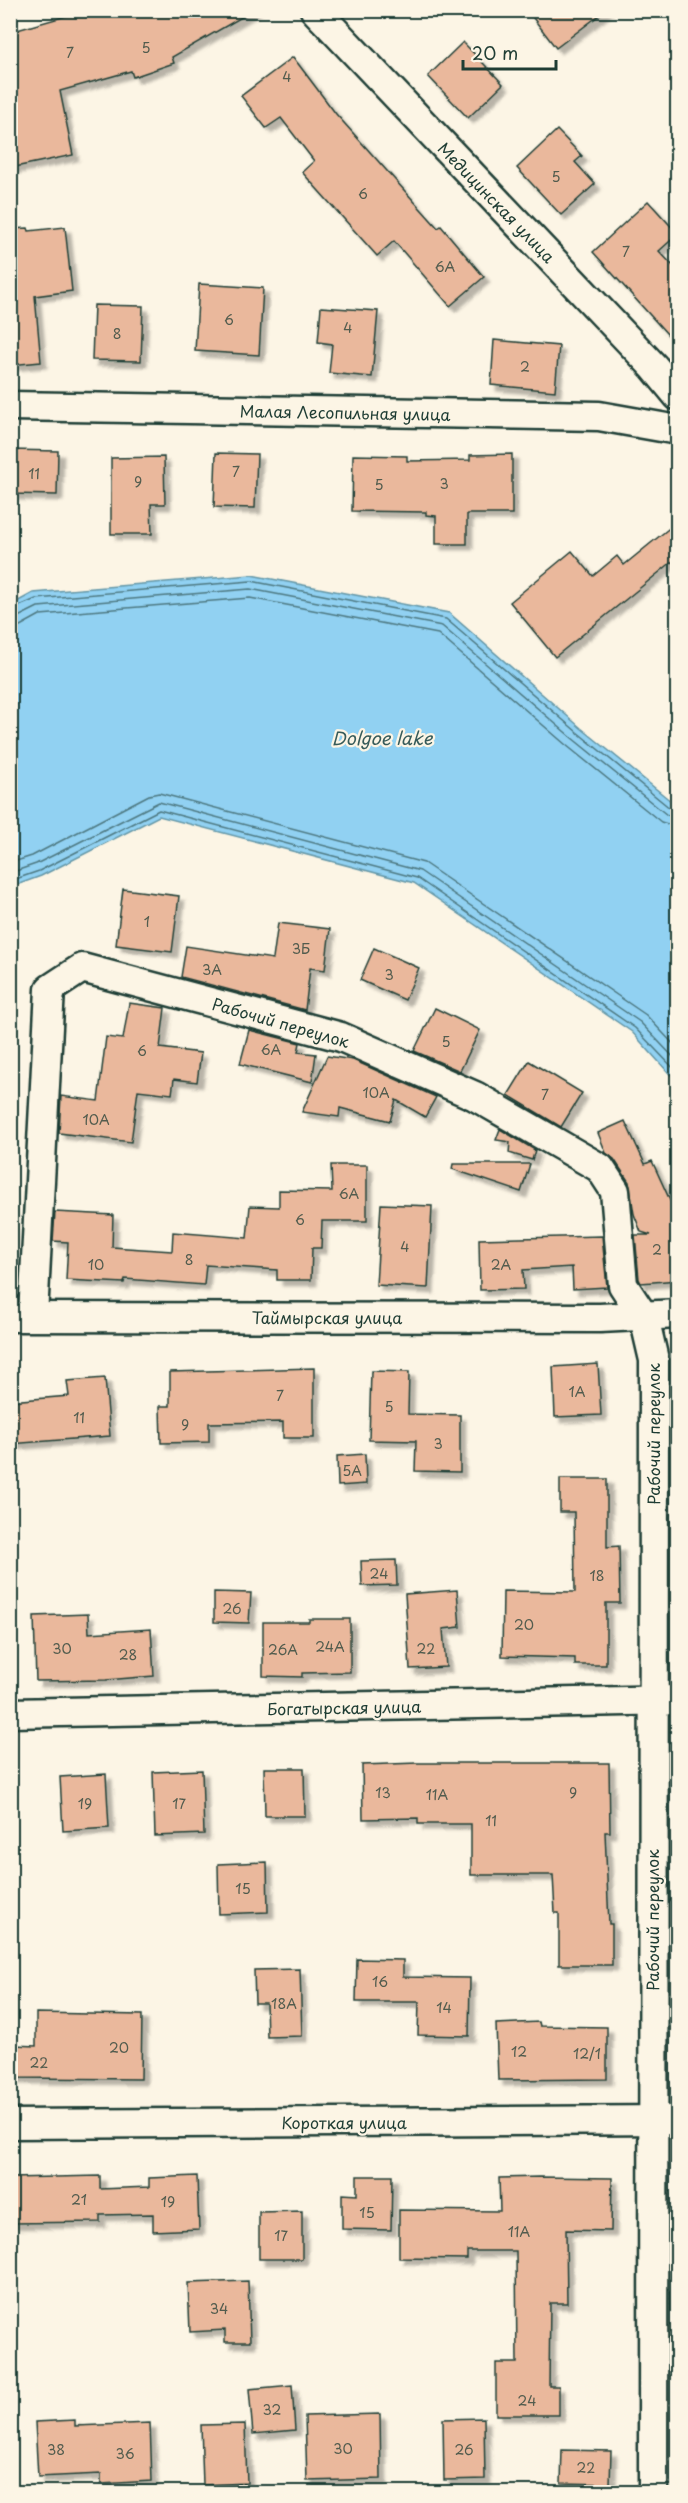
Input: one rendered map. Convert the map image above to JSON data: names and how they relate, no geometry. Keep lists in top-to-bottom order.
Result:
{
  "streets": {
    "street": [
      "Медицинская улица",
      "Малая Лесопильная улица",
      "Рабочий переулок",
      "Таймырская улица",
      "Богатырская улица",
      "Короткая улица"
    ]
  },
  "crossings": [
    ["Рабочий переулок", "Таймырская улица"],
    ["Рабочий переулок", "Богатырская улица"],
    ["Рабочий переулок", "Короткая улица"]
  ],
  "water": ["Dolgoe lake"],
  "house_numbers": [
    "5",
    "7",
    "4",
    "5",
    "6",
    "7",
    "6А",
    "6",
    "4",
    "8",
    "2",
    "7",
    "11",
    "9",
    "3",
    "5",
    "1",
    "3Б",
    "3А",
    "3",
    "5",
    "6А",
    "6",
    "10А",
    "7",
    "10А",
    "6А",
    "6",
    "4",
    "2",
    "8",
    "10",
    "2А",
    "1А",
    "7",
    "5",
    "11",
    "9",
    "3",
    "5А",
    "24",
    "18",
    "26",
    "20",
    "24А",
    "30",
    "22",
    "26А",
    "28",
    "13",
    "9",
    "11А",
    "19",
    "17",
    "11",
    "15",
    "16",
    "18А",
    "14",
    "20",
    "12",
    "12/1",
    "22",
    "21",
    "19",
    "15",
    "11А",
    "17",
    "34",
    "24",
    "32",
    "30",
    "38",
    "26",
    "36",
    "22"
  ],
  "scale_bar": "20 m"
}
